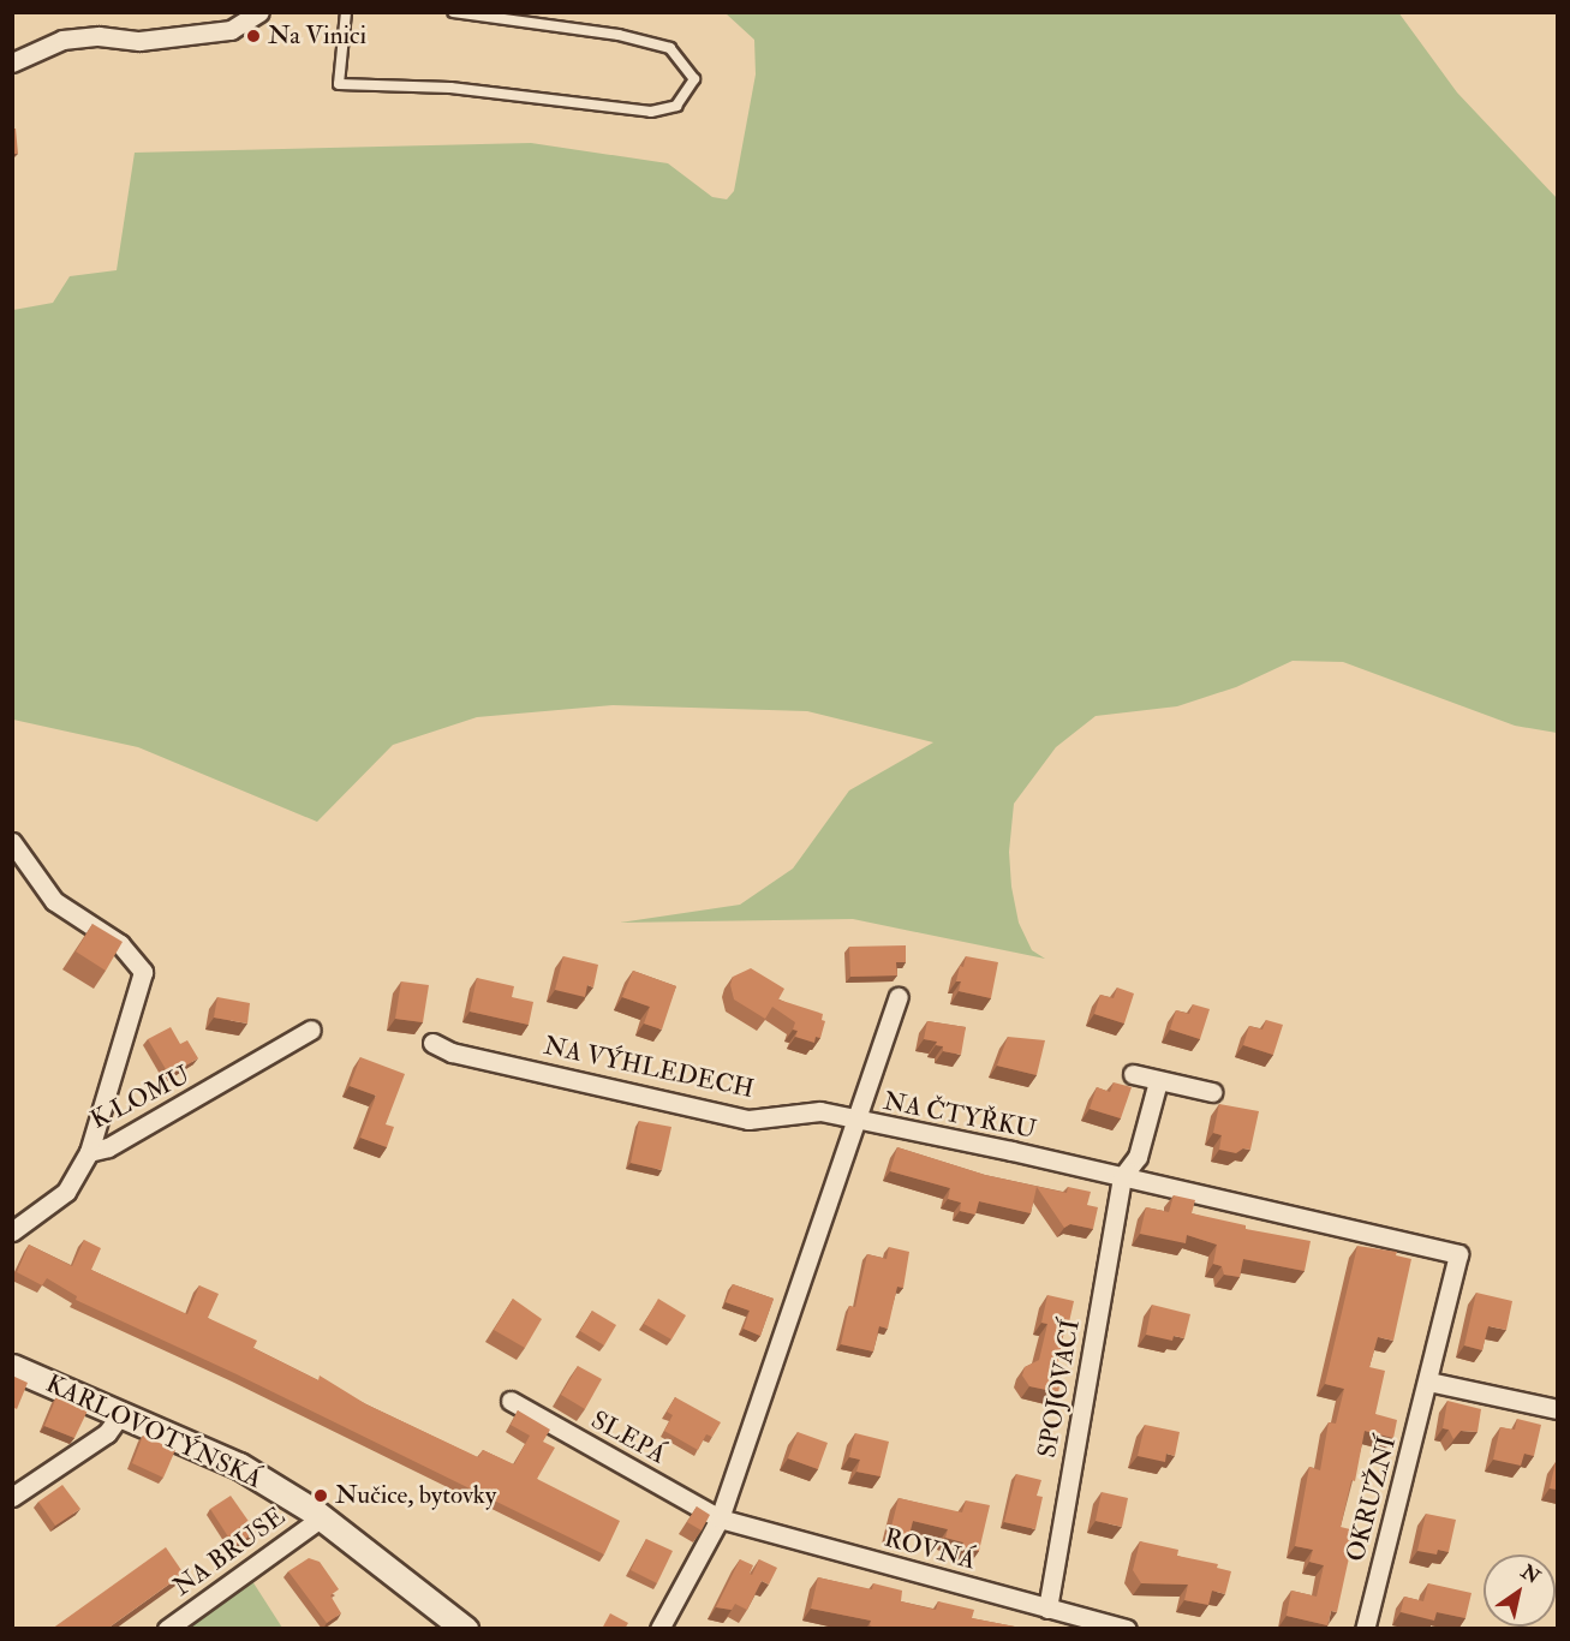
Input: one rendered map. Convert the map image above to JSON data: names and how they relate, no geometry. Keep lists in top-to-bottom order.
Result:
{
  "streets": {
    "main road": ["KARLOVOTÝNSKÁ"],
    "street": [
      "NA VÝHLEDECH",
      "K LOMU",
      "NA ČTYŘKU",
      "SPOJOVACÍ",
      "SLEPÁ",
      "OKRUŽNÍ",
      "ROVNÁ",
      "NA BRUSE"
    ]
  },
  "crossings": [
    ["NA VÝHLEDECH", "NA ČTYŘKU"],
    ["NA ČTYŘKU", "SPOJOVACÍ"],
    ["NA ČTYŘKU", "SLEPÁ"],
    ["NA ČTYŘKU", "OKRUŽNÍ"],
    ["NA ČTYŘKU", "ROVNÁ"],
    ["SPOJOVACÍ", "ROVNÁ"],
    ["KARLOVOTÝNSKÁ", "NA BRUSE"],
    ["SLEPÁ", "ROVNÁ"]
  ],
  "places": ["Na Vinici", "Nučice, bytovky"],
  "north": "top right"
}
